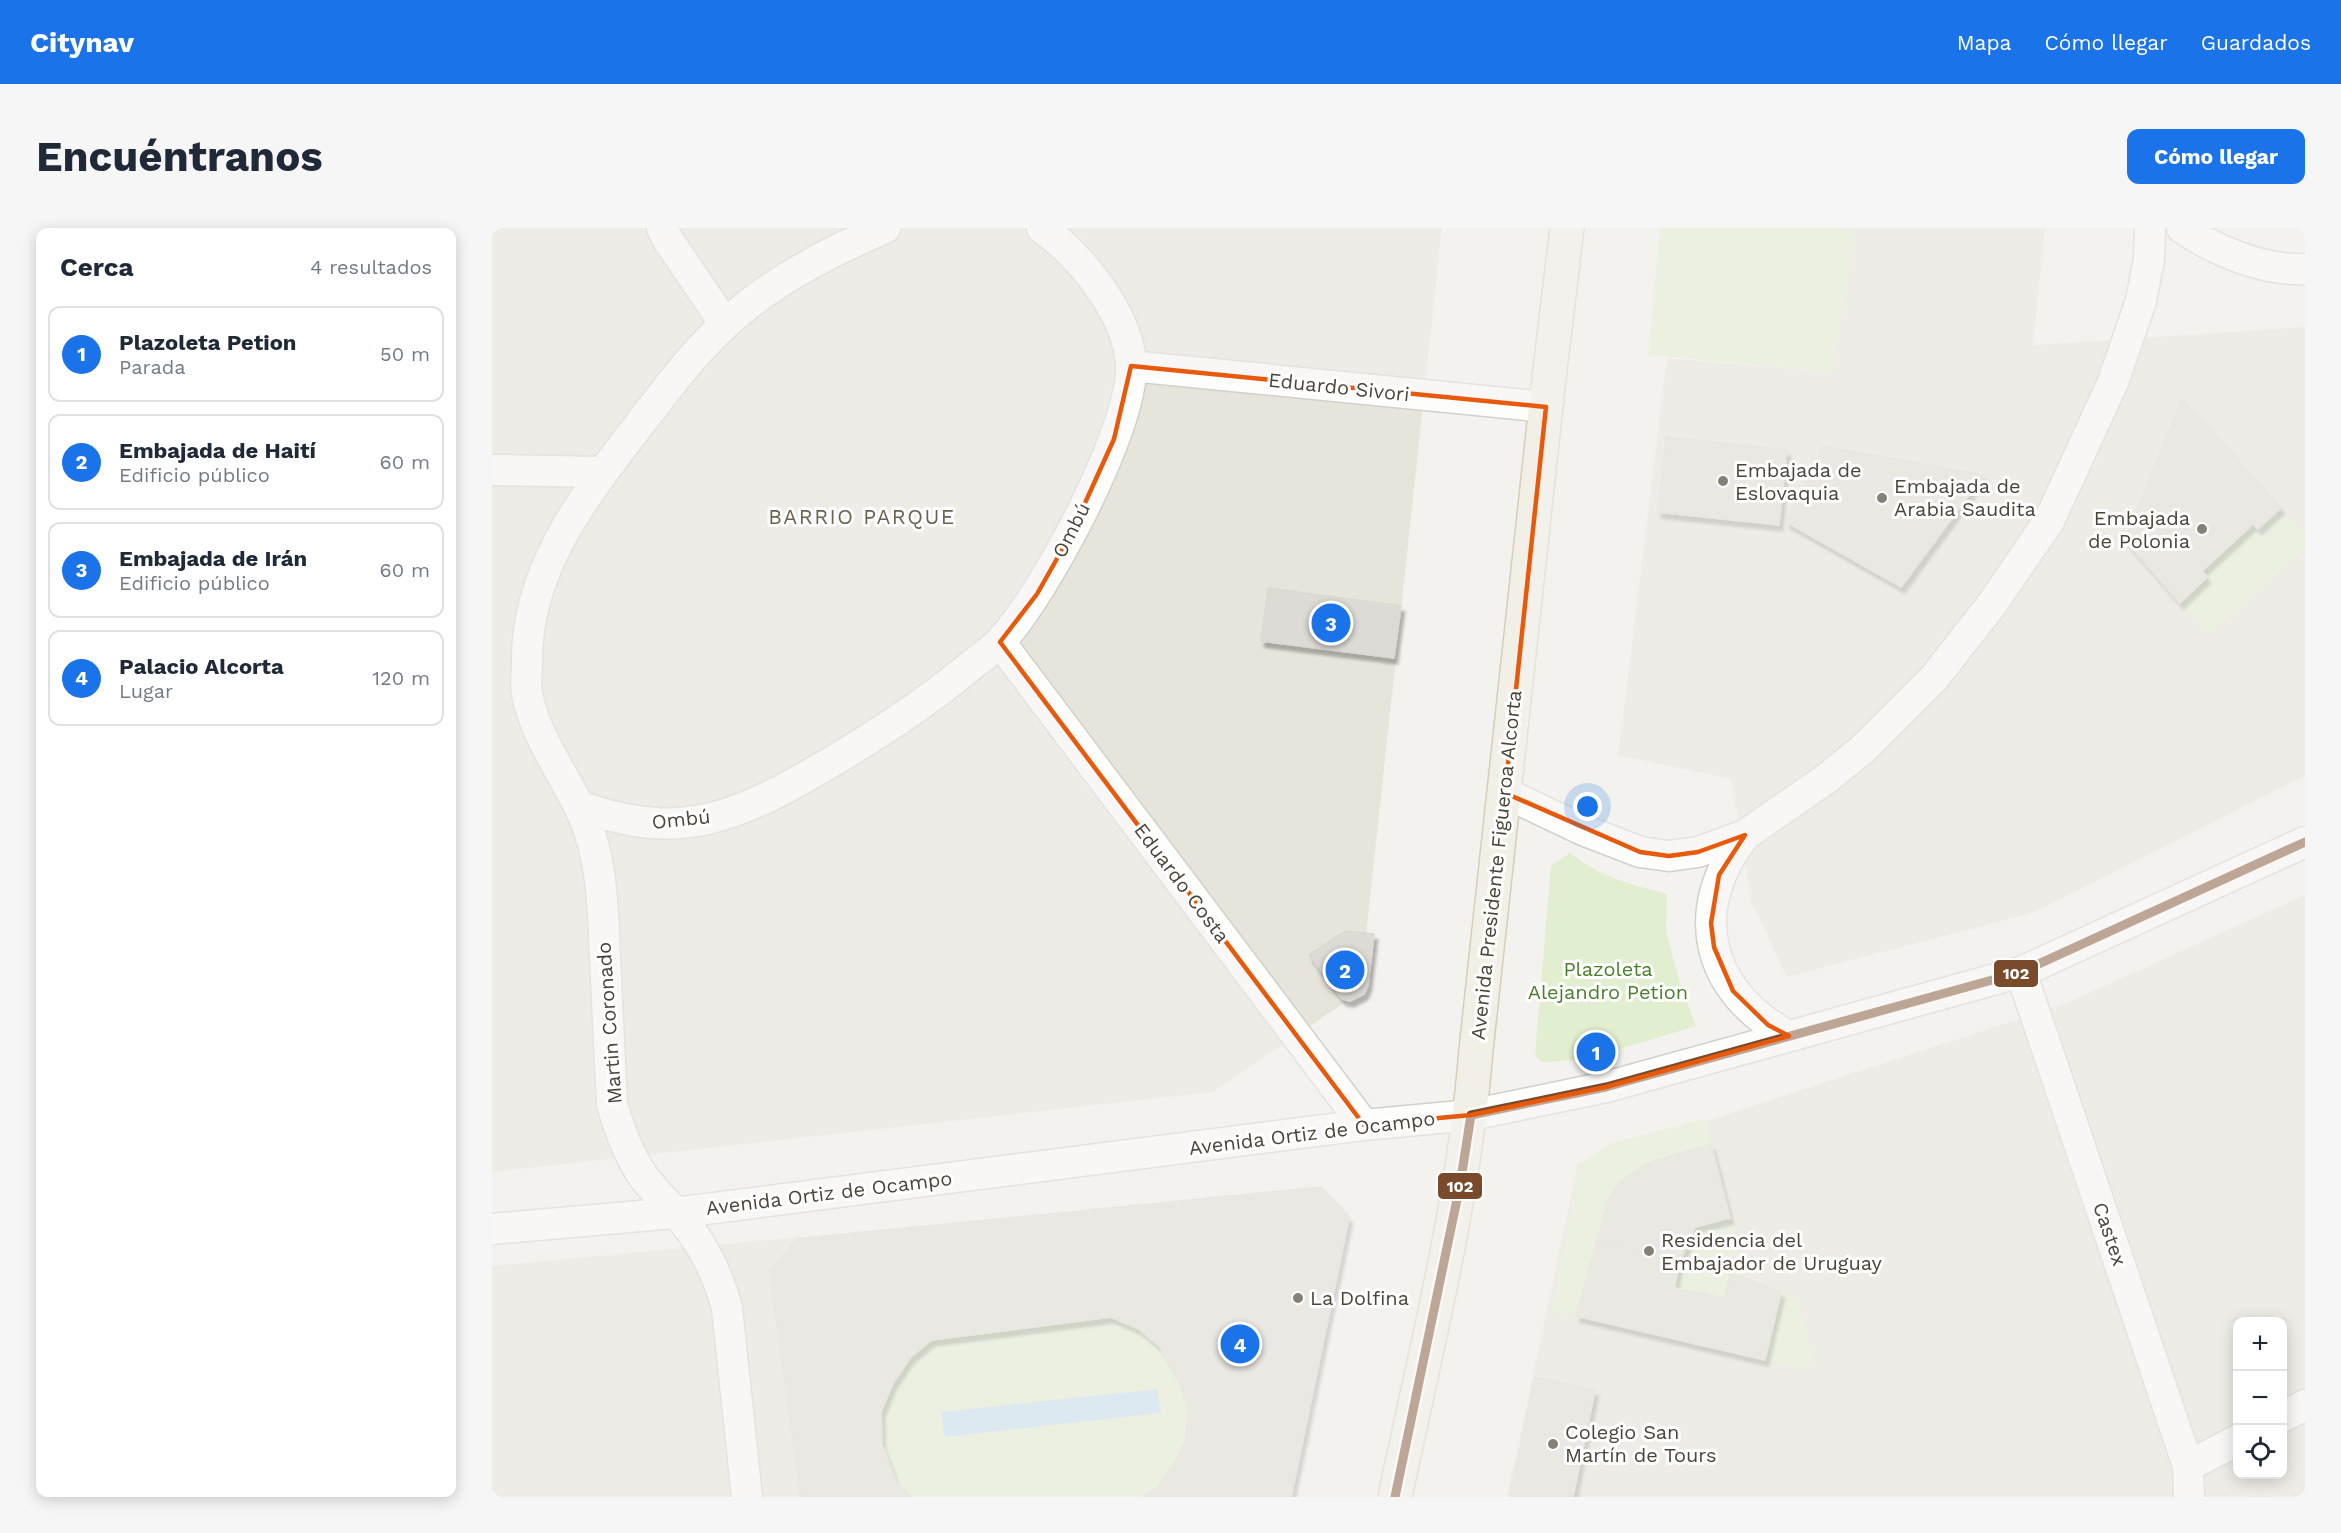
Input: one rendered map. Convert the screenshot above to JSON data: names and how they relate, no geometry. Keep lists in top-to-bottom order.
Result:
{
  "streets": {
    "main road": ["Avenida Presidente Figueroa Alcorta"],
    "street": [
      "Eduardo Sivori",
      "Ombú",
      "Eduardo Costa",
      "Martin Coronado",
      "Avenida Ortiz de Ocampo",
      "Castex"
    ]
  },
  "crossings": [
    ["Eduardo Sivori", "Ombú"],
    ["Eduardo Sivori", "Avenida Presidente Figueroa Alcorta"],
    ["Ombú", "Eduardo Costa"],
    ["Ombú", "Martin Coronado"],
    ["Avenida Presidente Figueroa Alcorta", "Avenida Ortiz de Ocampo"],
    ["Eduardo Costa", "Avenida Ortiz de Ocampo"],
    ["Martin Coronado", "Avenida Ortiz de Ocampo"],
    ["Avenida Ortiz de Ocampo", "Castex"]
  ],
  "districts": ["BARRIO PARQUE"],
  "parks": ["Plazoleta Alejandro Petion"],
  "places": [
    "Embajada de Eslovaquia",
    "Embajada de Arabia Saudita",
    "Embajada de Polonia",
    "Residencia del Embajador de Uruguay",
    "La Dolfina",
    "Colegio San Martín de Tours"
  ],
  "lines": ["transit line 102"],
  "page": {
    "header": "Citynav",
    "nav": ["Mapa", "Cómo llegar", "Guardados"],
    "buttons": "Cómo llegar",
    "title": "Encuéntranos",
    "heading": ["Cerca", "4 resultados"],
    "list": [
      {
        "mark": "1",
        "name": "Plazoleta Petion",
        "note": "Parada",
        "value": "50 m"
      },
      {
        "mark": "2",
        "name": "Embajada de Haití",
        "note": "Edificio público",
        "value": "60 m"
      },
      {
        "mark": "3",
        "name": "Embajada de Irán",
        "note": "Edificio público",
        "value": "60 m"
      },
      {
        "mark": "4",
        "name": "Palacio Alcorta",
        "note": "Lugar",
        "value": "120 m"
      }
    ],
    "pins": [
      "3",
      "2",
      "1",
      "4"
    ],
    "map_buttons": ["+", "−"]
  }
}
